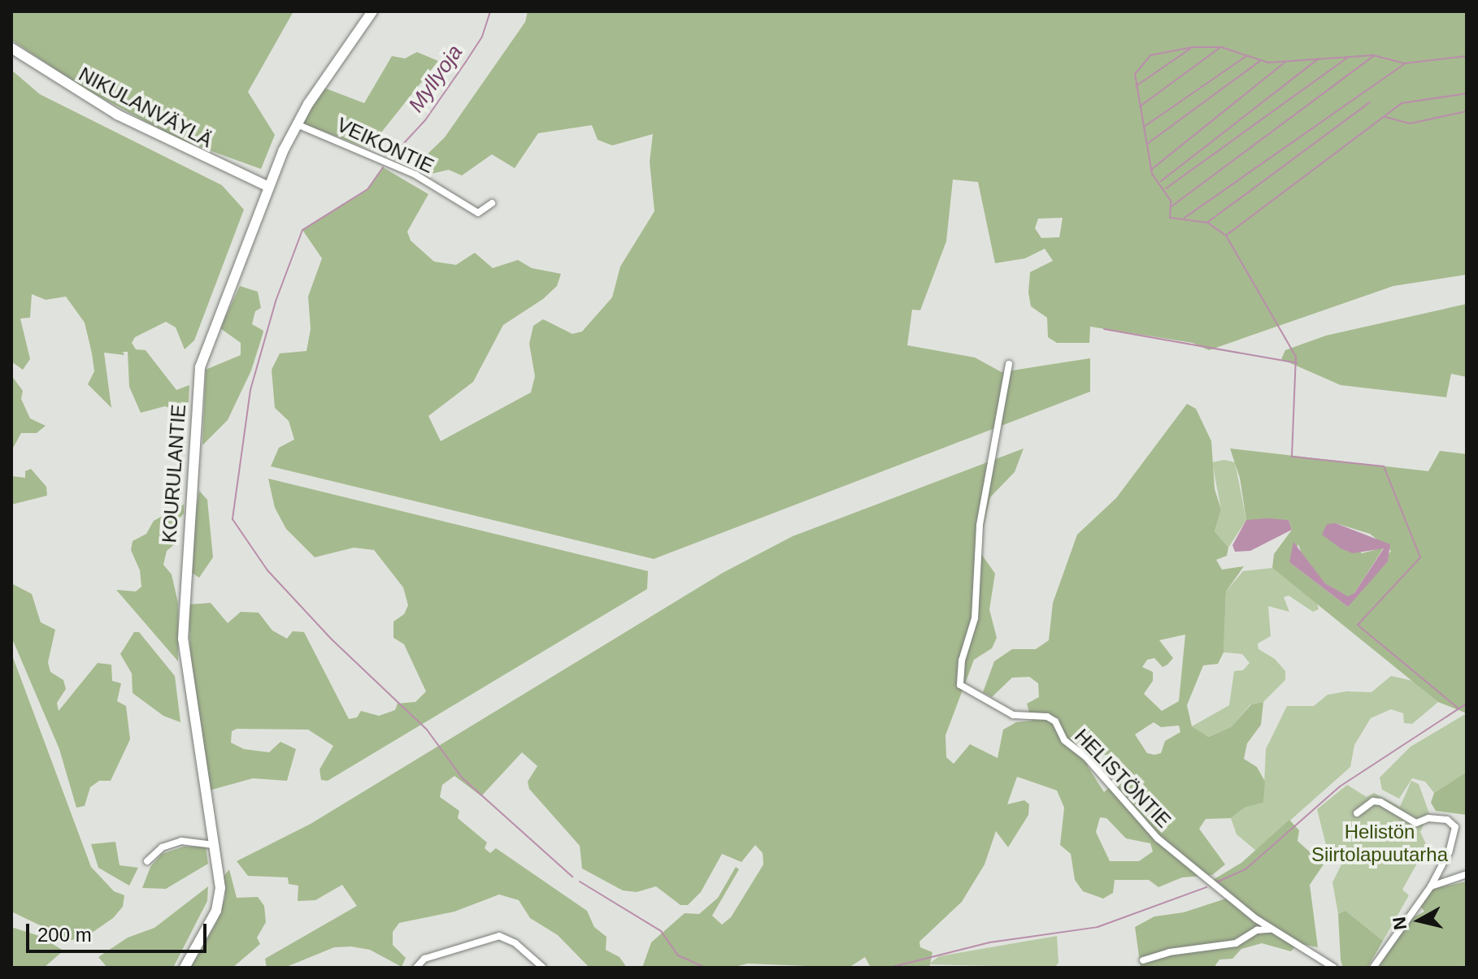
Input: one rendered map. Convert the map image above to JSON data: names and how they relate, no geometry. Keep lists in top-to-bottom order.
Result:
{
  "streets": {
    "street": [
      "NIKULANVÄYLÄ",
      "VEIKONTIE",
      "KOURULANTIE",
      "HELISTÖNTIE"
    ]
  },
  "crossings": [
    ["NIKULANVÄYLÄ", "KOURULANTIE"],
    ["VEIKONTIE", "KOURULANTIE"]
  ],
  "water": ["Myllyoja"],
  "parks": ["Helistön Siirtolapuutarha"],
  "scale_bar": "200 m",
  "north": "left"
}
